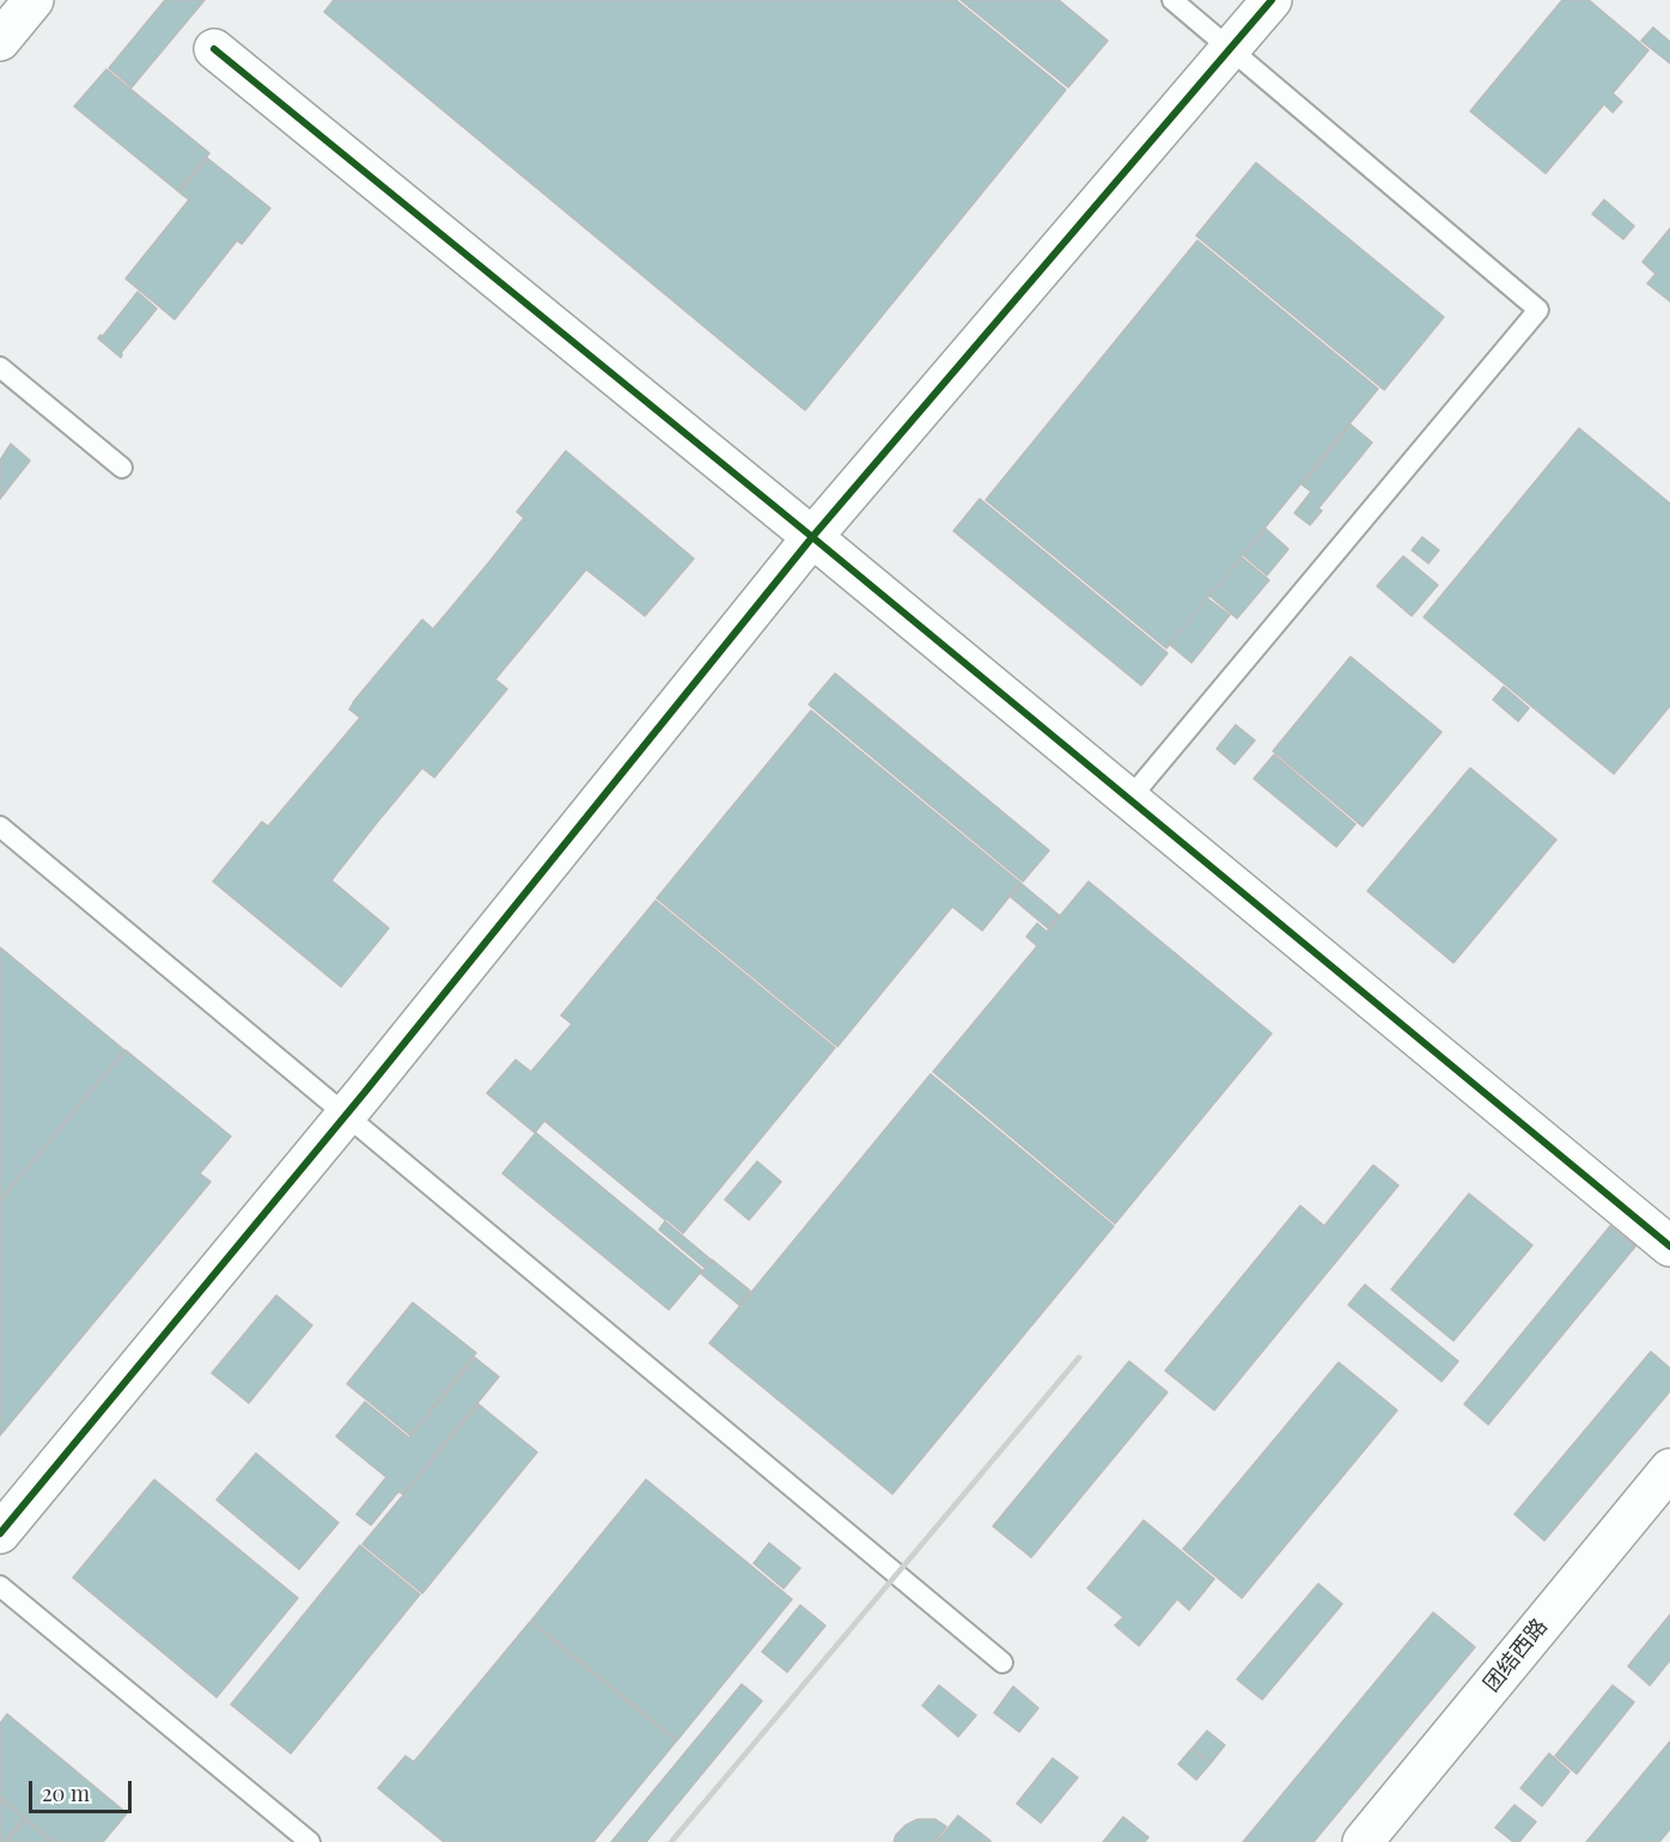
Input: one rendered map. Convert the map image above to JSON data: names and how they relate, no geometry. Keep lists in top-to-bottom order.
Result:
{
  "streets": {
    "street": ["团结西路"]
  },
  "scale_bar": "20 m"
}
